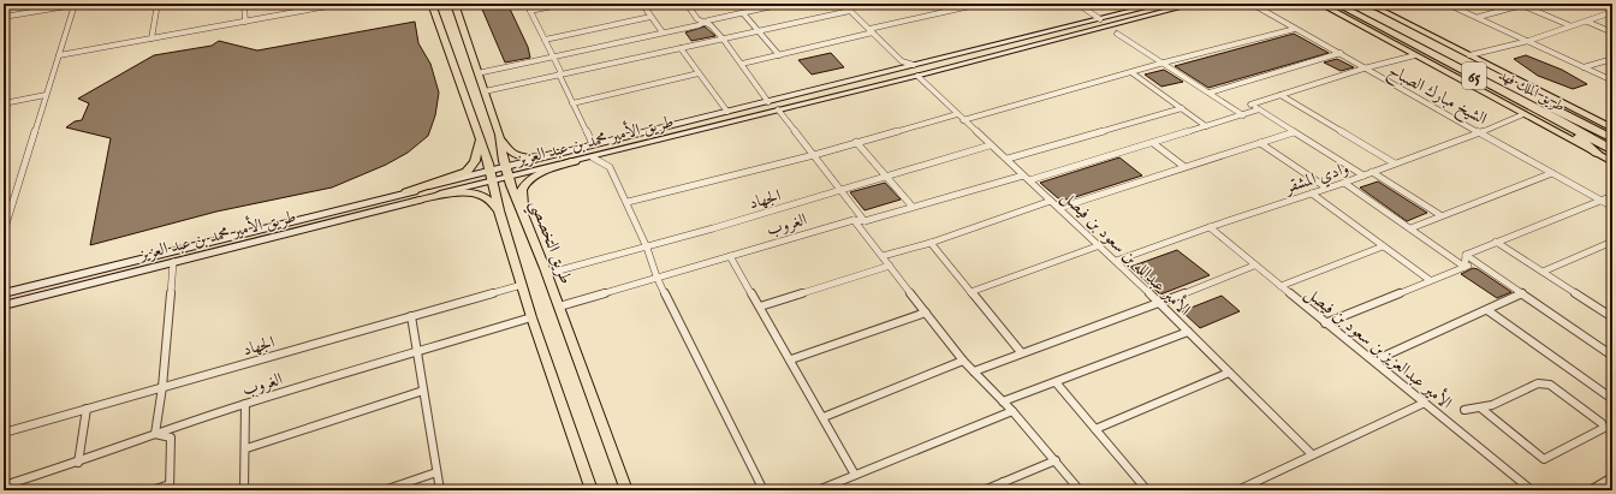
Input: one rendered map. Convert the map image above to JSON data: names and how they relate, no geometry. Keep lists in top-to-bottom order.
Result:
{
  "streets": {
    "highway": ["65", "طريق الملك فهد"],
    "main road": ["طريق الأمير محمد بن عبد العزيز", "طريق التخصصي"],
    "street": [
      "الشيخ مبارك الصباح",
      "وادي المشقر",
      "الجهاد",
      "الغروب",
      "الأمير عبدالله بن سعود بن فيصل",
      "الأمير عبدالعزيز بن سعود بن فيصل"
    ]
  },
  "crossings": [
    ["الشيخ مبارك الصباح", "وادي المشقر"],
    ["طريق الأمير محمد بن عبد العزيز", "طريق التخصصي"],
    ["طريق الأمير محمد بن عبد العزيز", "الأمير عبدالله بن سعود بن فيصل"],
    ["وادي المشقر", "الأمير عبدالله بن سعود بن فيصل"],
    ["وادي المشقر", "الأمير عبدالعزيز بن سعود بن فيصل"],
    ["الجهاد", "طريق التخصصي"],
    ["الجهاد", "الأمير عبدالله بن سعود بن فيصل"],
    ["الغروب", "طريق التخصصي"],
    ["الغروب", "الأمير عبدالله بن سعود بن فيصل"]
  ]
}
